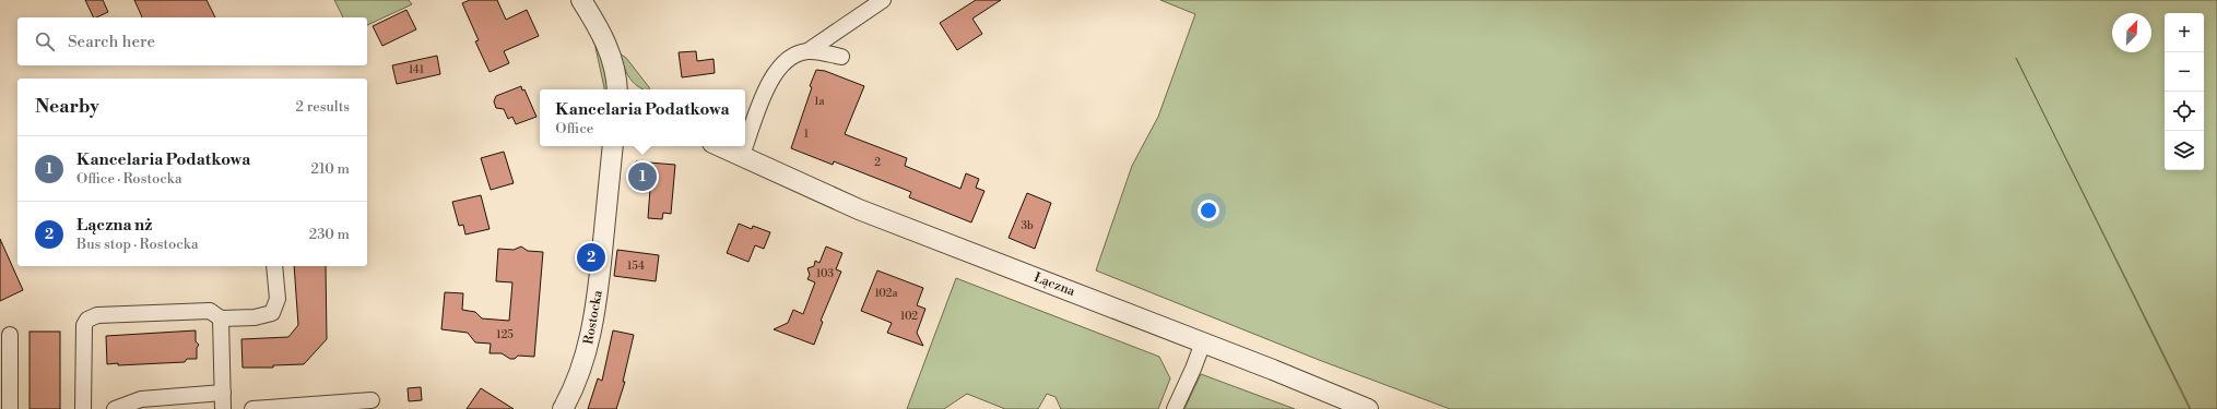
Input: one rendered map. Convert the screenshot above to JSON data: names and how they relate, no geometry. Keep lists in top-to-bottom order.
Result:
{
  "streets": {
    "street": ["Łączna", "Rostocka"]
  },
  "house_numbers": [
    "141",
    "1a",
    "1",
    "2",
    "3b",
    "154",
    "103",
    "102a",
    "102",
    "125"
  ],
  "north": "top right",
  "page": {
    "map_buttons": ["+", "−"],
    "search": "Search here",
    "heading": ["Nearby", "2 results"],
    "popup": ["Kancelaria Podatkowa", "Office"],
    "list": [
      {
        "mark": "1",
        "name": "Kancelaria Podatkowa",
        "note": "Office · Rostocka",
        "value": "210 m"
      },
      {
        "mark": "2",
        "name": "Łączna nż",
        "note": "Bus stop · Rostocka",
        "value": "230 m"
      }
    ],
    "pins": ["1", "2"]
  }
}
